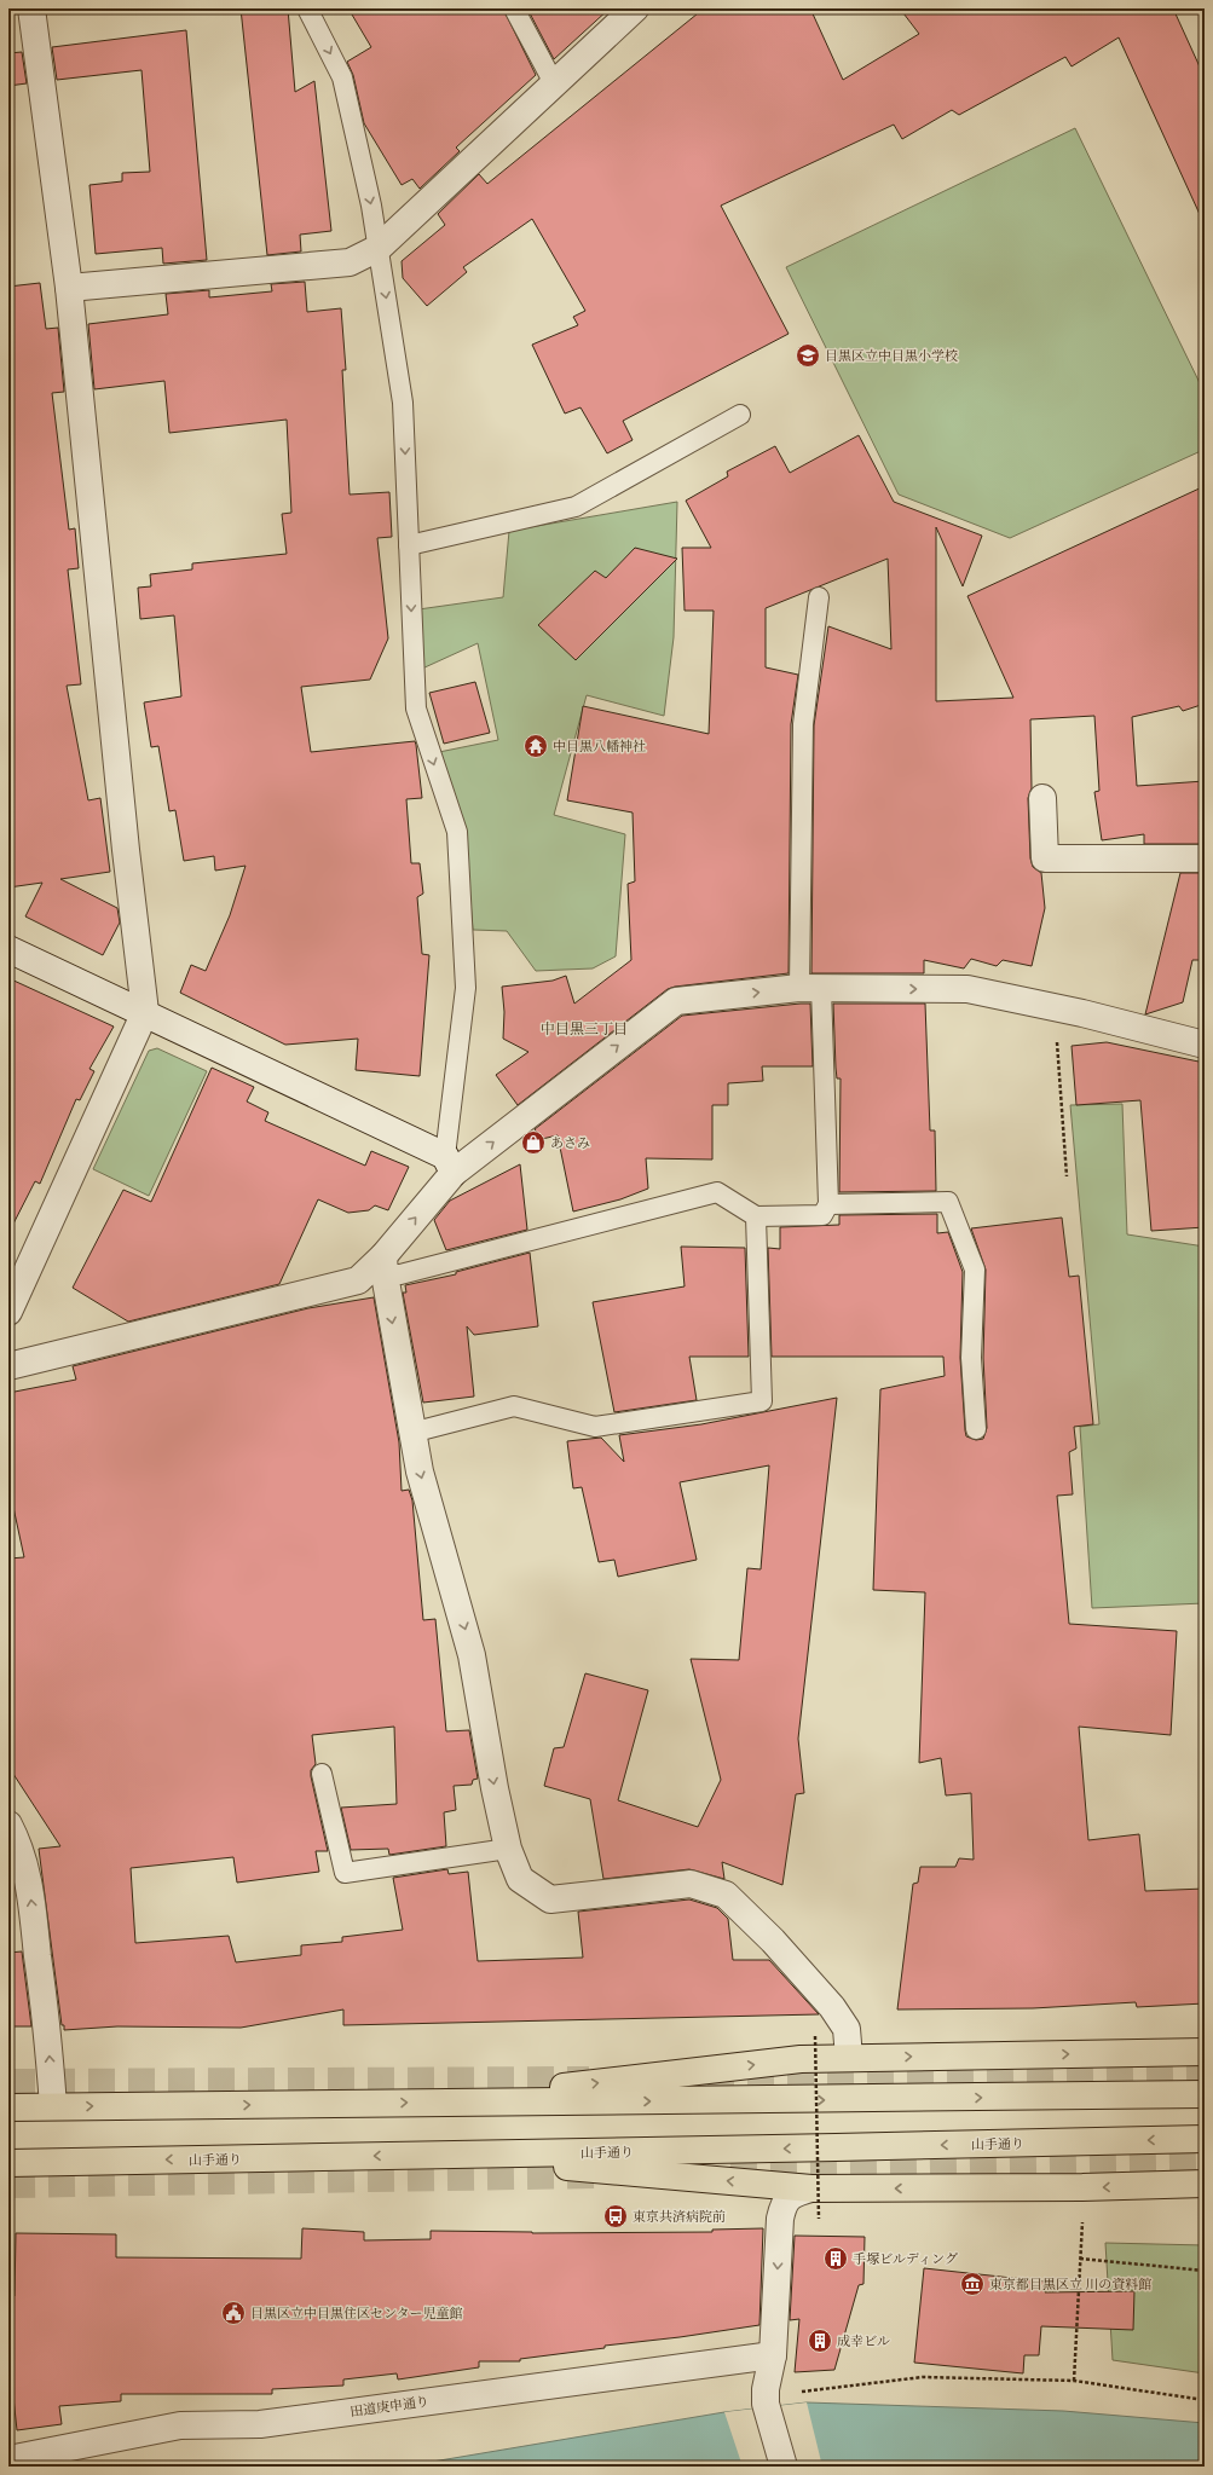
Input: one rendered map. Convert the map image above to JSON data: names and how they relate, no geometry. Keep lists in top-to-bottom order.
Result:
{
  "streets": {
    "main road": ["山手通り"],
    "street": ["田道庚申通り"]
  },
  "districts": ["中目黒三丁目"],
  "places": {
    "school or university": ["目黒区立中目黒小学校"],
    "temple": ["中目黒八幡神社"],
    "shop": ["あさみ"],
    "bus stop": ["東京共済病院前"],
    "building": ["手塚ビルディング", "成幸ビル"],
    "museum": ["東京都目黒区立 川の資料館"],
    "public building": ["目黒区立中目黒住区センター児童館"]
  }
}
